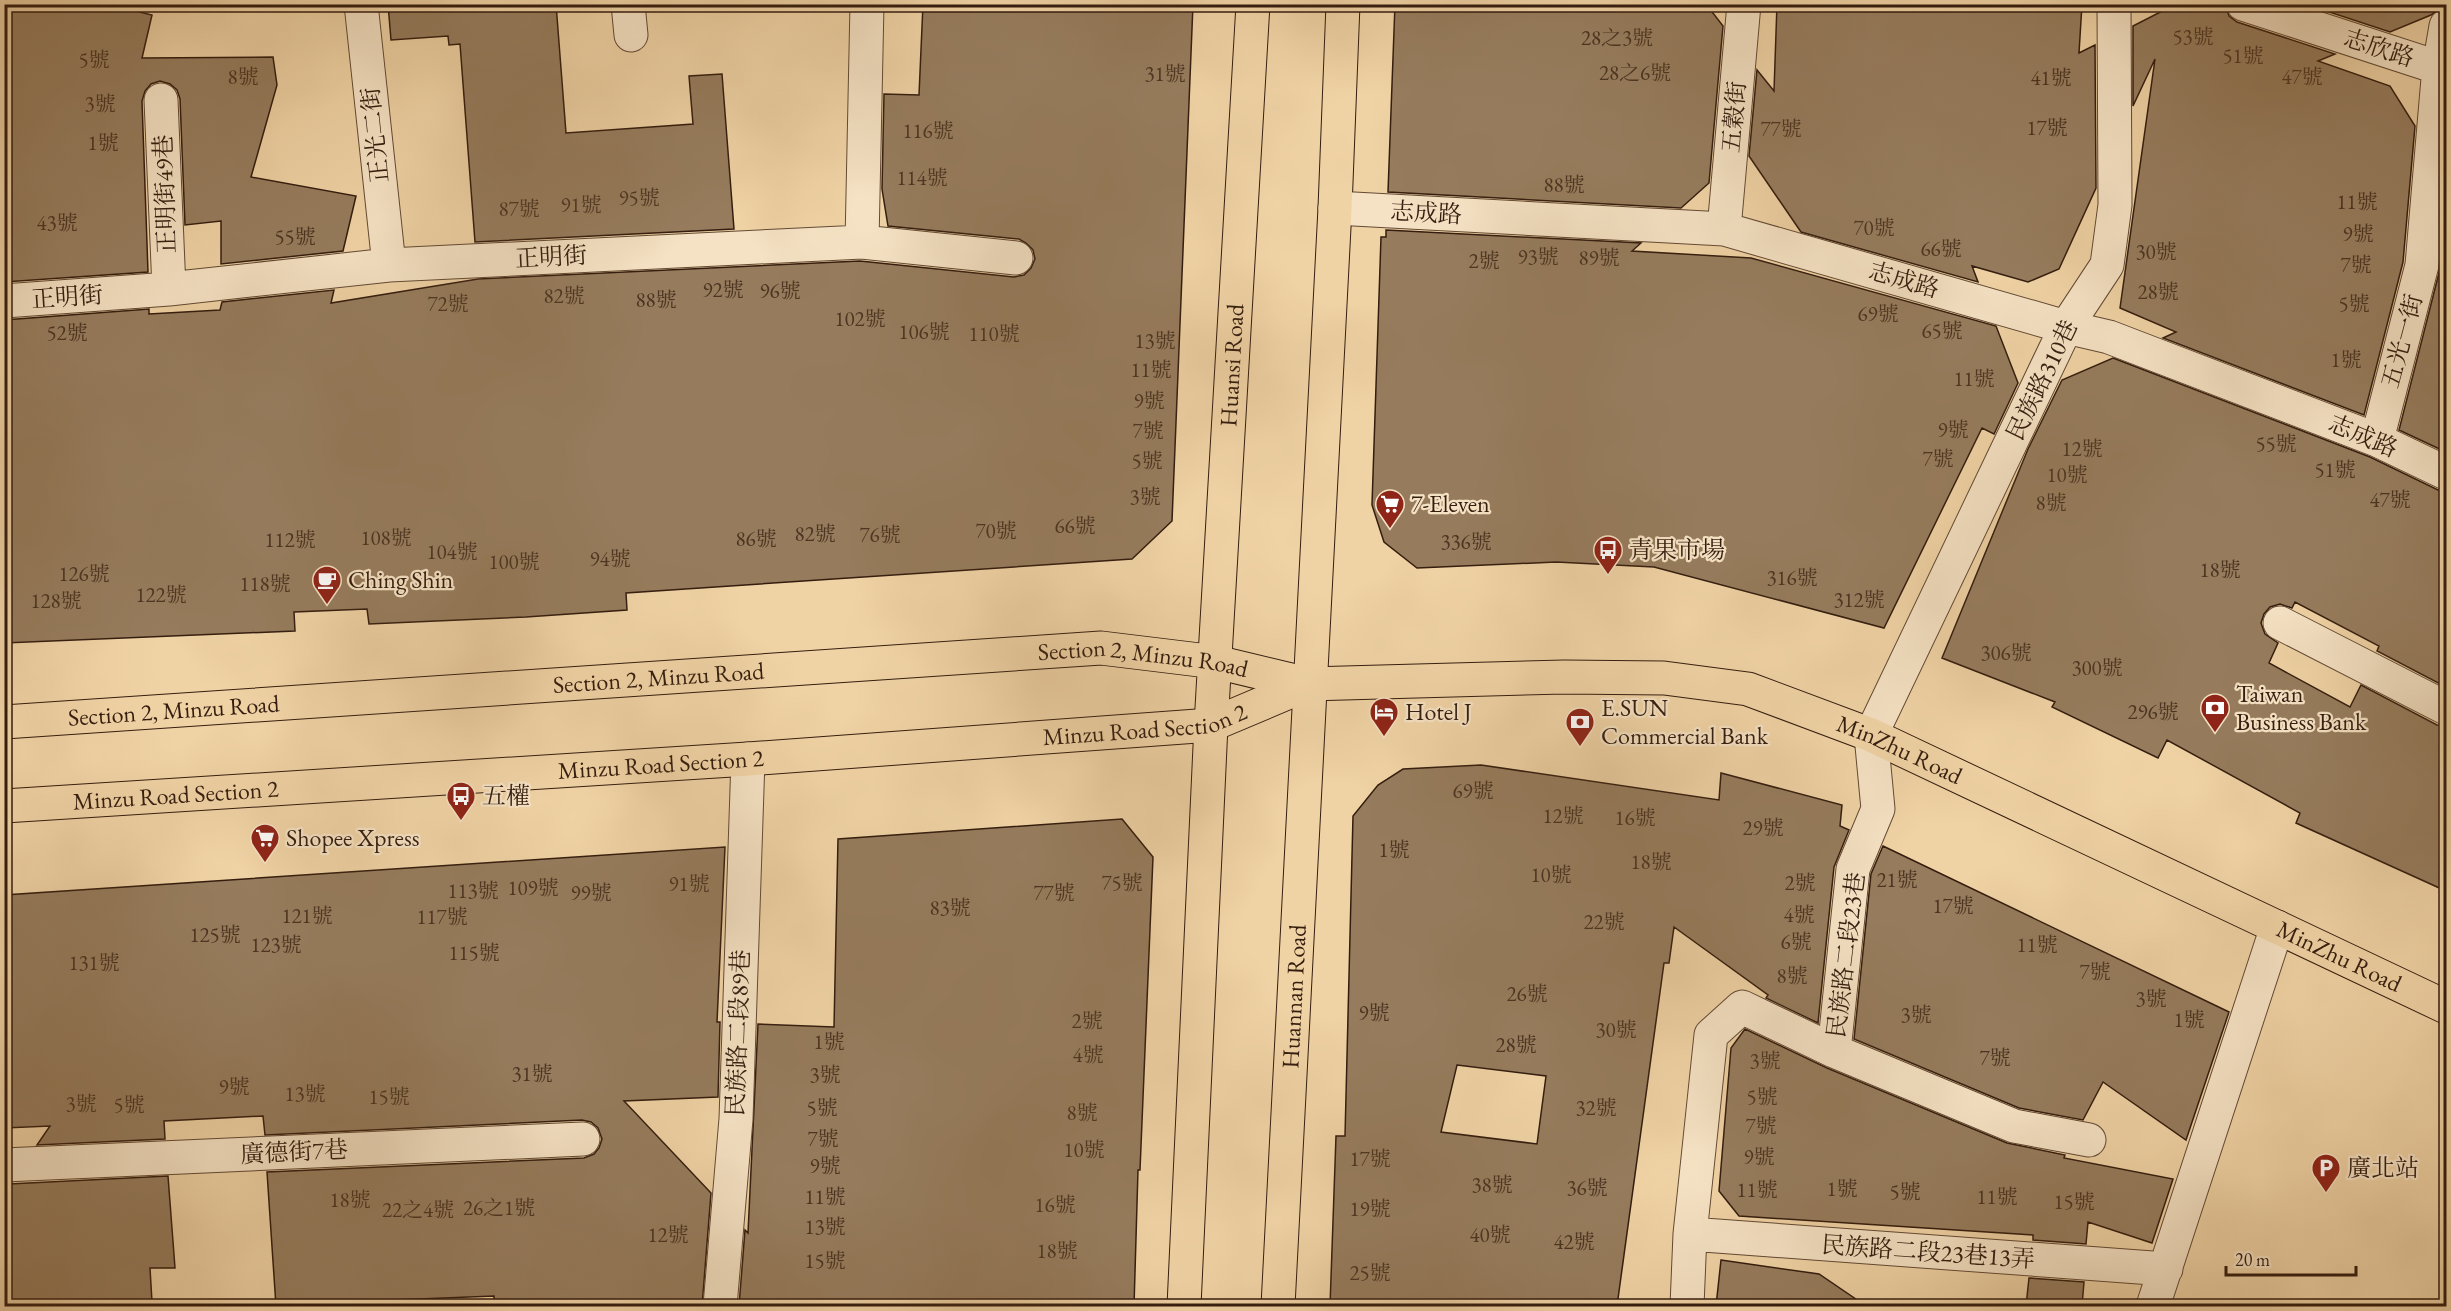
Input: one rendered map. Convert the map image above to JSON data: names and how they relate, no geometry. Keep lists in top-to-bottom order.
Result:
{
  "streets": {
    "main road": [
      "Huansi Road",
      "Section 2, Minzu Road",
      "Minzu Road Section 2",
      "MinZhu Road",
      "Huannan Road"
    ],
    "lane": [
      "志欣路",
      "五穀街",
      "正光二街",
      "正明街49巷",
      "志成路",
      "正明街",
      "五光一街",
      "民族路310巷",
      "民族路二段23巷",
      "民族路二段89巷",
      "廣德街7巷",
      "民族路二段23巷13弄"
    ]
  },
  "crossings": [
    ["志欣路", "五光一街"],
    ["五穀街", "志成路"],
    ["正光二街", "正明街"],
    ["正明街49巷", "正明街"],
    ["志成路", "五光一街"],
    ["志成路", "民族路310巷"],
    ["Huansi Road", "Section 2, Minzu Road"],
    ["Huansi Road", "Minzu Road Section 2"],
    ["民族路310巷", "MinZhu Road"],
    ["民族路310巷", "民族路二段23巷"],
    ["Section 2, Minzu Road", "Minzu Road Section 2"],
    ["Section 2, Minzu Road", "MinZhu Road"],
    ["Section 2, Minzu Road", "Huannan Road"],
    ["Minzu Road Section 2", "MinZhu Road"],
    ["Minzu Road Section 2", "Huannan Road"],
    ["Minzu Road Section 2", "民族路二段89巷"],
    ["MinZhu Road", "民族路二段23巷"],
    ["MinZhu Road", "Huannan Road"],
    ["民族路二段23巷", "民族路二段23巷13弄"]
  ],
  "places": {
    "supermarket": ["7-Eleven", "Shopee Xpress"],
    "bus stop": ["青果市場", "五權"],
    "cafe": ["Ching Shin"],
    "bank": ["Taiwan Business Bank", "E.SUN Commercial Bank"],
    "hotel": ["Hotel J"],
    "parking": ["廣北站"]
  },
  "house_numbers": [
    "53號",
    "28之3號",
    "51號",
    "5號",
    "28之6號",
    "31號",
    "8號",
    "47號",
    "41號",
    "3號",
    "17號",
    "77號",
    "116號",
    "1號",
    "114號",
    "88號",
    "95號",
    "11號",
    "91號",
    "87號",
    "43號",
    "70號",
    "9號",
    "55號",
    "66號",
    "30號",
    "93號",
    "89號",
    "2號",
    "7號",
    "92號",
    "96號",
    "28號",
    "82號",
    "88號",
    "72號",
    "5號",
    "69號",
    "102號",
    "65號",
    "106號",
    "52號",
    "110號",
    "13號",
    "1號",
    "11號",
    "11號",
    "9號",
    "9號",
    "7號",
    "55號",
    "12號",
    "7號",
    "5號",
    "51號",
    "10號",
    "3號",
    "47號",
    "8號",
    "66號",
    "70號",
    "82號",
    "76號",
    "108號",
    "86號",
    "112號",
    "336號",
    "104號",
    "94號",
    "100號",
    "18號",
    "126號",
    "316號",
    "118號",
    "122號",
    "312號",
    "128號",
    "306號",
    "300號",
    "296號",
    "69號",
    "12號",
    "16號",
    "29號",
    "1號",
    "18號",
    "10號",
    "21號",
    "75號",
    "2號",
    "91號",
    "109號",
    "113號",
    "99號",
    "77號",
    "17號",
    "83號",
    "4號",
    "121號",
    "117號",
    "22號",
    "125號",
    "6號",
    "123號",
    "11號",
    "115號",
    "131號",
    "7號",
    "8號",
    "26號",
    "3號",
    "9號",
    "3號",
    "1號",
    "2號",
    "30號",
    "1號",
    "28號",
    "4號",
    "7號",
    "3號",
    "31號",
    "3號",
    "9號",
    "13號",
    "15號",
    "5號",
    "3號",
    "5號",
    "5號",
    "32號",
    "8號",
    "7號",
    "7號",
    "10號",
    "9號",
    "17號",
    "9號",
    "38號",
    "36號",
    "1號",
    "11號",
    "5號",
    "11號",
    "11號",
    "18號",
    "15號",
    "16號",
    "26之1號",
    "19號",
    "22之4號",
    "13號",
    "12號",
    "40號",
    "42號",
    "18號",
    "15號",
    "25號"
  ],
  "scale_bar": "20 m"
}
